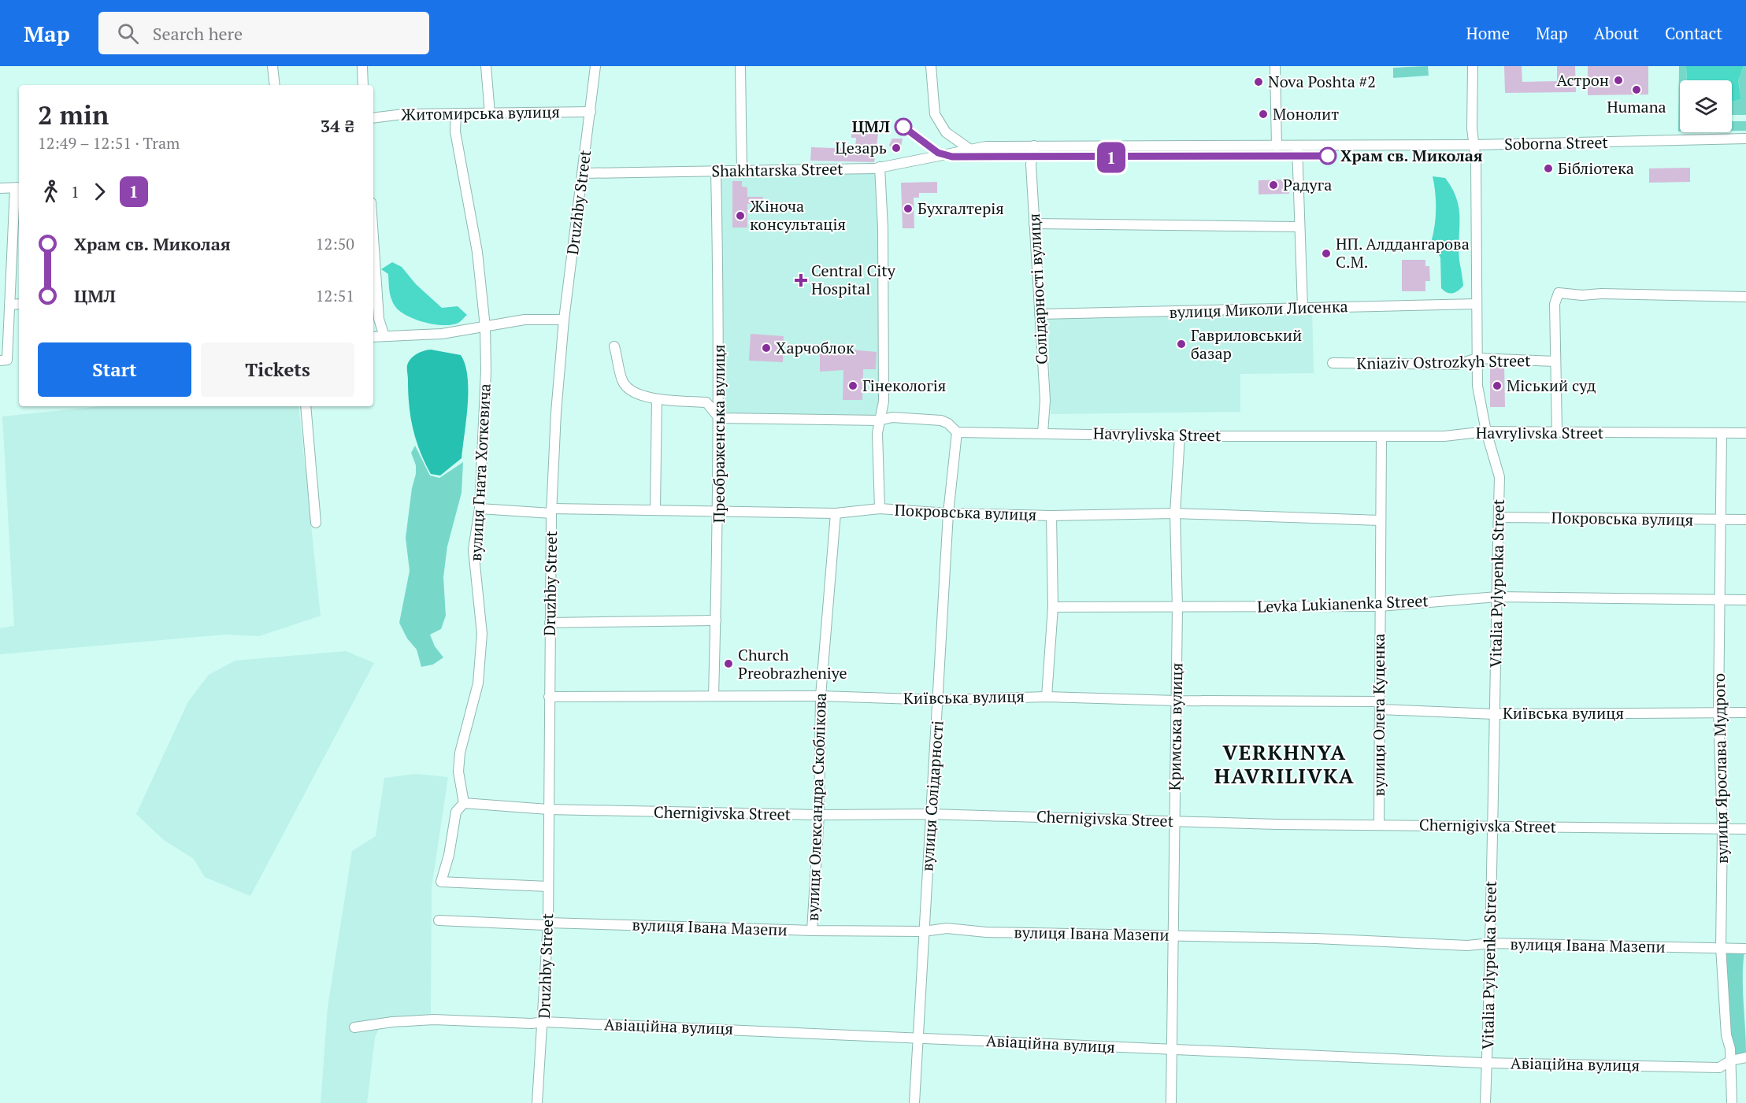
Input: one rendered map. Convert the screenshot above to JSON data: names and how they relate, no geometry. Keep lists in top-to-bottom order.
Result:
{
  "streets": {
    "street": [
      "Житомирська вулиця",
      "Soborna Street",
      "Shakhtarska Street",
      "Druzhby Street",
      "Солідарності вулиця",
      "вулиця Миколи Лисенка",
      "Kniaziv Ostrozkyh Street",
      "Havrylivska Street",
      "Преображенська вулиця",
      "вулиця Гната Хоткевича",
      "Покровська вулиця",
      "Vitalia Pylypenka Street",
      "Levka Lukianenka Street",
      "Київська вулиця",
      "вулиця Олега Куценка",
      "Кримська вулиця",
      "вулиця Ярослава Мудрого",
      "вулиця Солідарності",
      "вулиця Олександра Скоблікова",
      "Chernigivska Street",
      "вулиця Івана Мазепи",
      "Авіаційна вулиця"
    ]
  },
  "crossings": [
    ["Житомирська вулиця", "Druzhby Street"],
    ["Житомирська вулиця", "вулиця Гната Хоткевича"],
    ["Soborna Street", "Shakhtarska Street"],
    ["Soborna Street", "Солідарності вулиця"],
    ["Soborna Street", "Vitalia Pylypenka Street"],
    ["Shakhtarska Street", "Druzhby Street"],
    ["Shakhtarska Street", "Преображенська вулиця"],
    ["Druzhby Street", "Покровська вулиця"],
    ["Druzhby Street", "Київська вулиця"],
    ["Druzhby Street", "Chernigivska Street"],
    ["Druzhby Street", "вулиця Івана Мазепи"],
    ["Druzhby Street", "Авіаційна вулиця"],
    ["Солідарності вулиця", "вулиця Миколи Лисенка"],
    ["Солідарності вулиця", "Havrylivska Street"],
    ["вулиця Миколи Лисенка", "Vitalia Pylypenka Street"],
    ["Kniaziv Ostrozkyh Street", "Vitalia Pylypenka Street"],
    ["Havrylivska Street", "Vitalia Pylypenka Street"],
    ["Havrylivska Street", "вулиця Олега Куценка"],
    ["Havrylivska Street", "Кримська вулиця"],
    ["Havrylivska Street", "вулиця Ярослава Мудрого"],
    ["Havrylivska Street", "вулиця Солідарності"],
    ["Преображенська вулиця", "Покровська вулиця"],
    ["Преображенська вулиця", "Київська вулиця"],
    ["вулиця Гната Хоткевича", "Покровська вулиця"],
    ["вулиця Гната Хоткевича", "Chernigivska Street"],
    ["Покровська вулиця", "Vitalia Pylypenka Street"],
    ["Покровська вулиця", "вулиця Олега Куценка"],
    ["Покровська вулиця", "Кримська вулиця"],
    ["Покровська вулиця", "вулиця Ярослава Мудрого"],
    ["Покровська вулиця", "вулиця Солідарності"],
    ["Покровська вулиця", "вулиця Олександра Скоблікова"],
    ["Vitalia Pylypenka Street", "Levka Lukianenka Street"],
    ["Vitalia Pylypenka Street", "Київська вулиця"],
    ["Vitalia Pylypenka Street", "Chernigivska Street"],
    ["Vitalia Pylypenka Street", "вулиця Івана Мазепи"],
    ["Vitalia Pylypenka Street", "Авіаційна вулиця"],
    ["Levka Lukianenka Street", "вулиця Олега Куценка"],
    ["Levka Lukianenka Street", "Кримська вулиця"],
    ["Levka Lukianenka Street", "вулиця Ярослава Мудрого"],
    ["Київська вулиця", "вулиця Олега Куценка"],
    ["Київська вулиця", "Кримська вулиця"],
    ["Київська вулиця", "вулиця Ярослава Мудрого"],
    ["Київська вулиця", "вулиця Солідарності"],
    ["Київська вулиця", "вулиця Олександра Скоблікова"],
    ["вулиця Олега Куценка", "Chernigivska Street"],
    ["Кримська вулиця", "Chernigivska Street"],
    ["Кримська вулиця", "вулиця Івана Мазепи"],
    ["Кримська вулиця", "Авіаційна вулиця"],
    ["вулиця Ярослава Мудрого", "Chernigivska Street"],
    ["вулиця Ярослава Мудрого", "вулиця Івана Мазепи"],
    ["вулиця Ярослава Мудрого", "Авіаційна вулиця"],
    ["вулиця Солідарності", "Chernigivska Street"],
    ["вулиця Солідарності", "вулиця Івана Мазепи"],
    ["вулиця Солідарності", "Авіаційна вулиця"],
    ["вулиця Олександра Скоблікова", "Chernigivska Street"],
    ["вулиця Олександра Скоблікова", "вулиця Івана Мазепи"]
  ],
  "districts": ["VERKHNYA HAVRILIVKA"],
  "places": {
    "other": [
      "Астрон",
      "Nova Poshta #2",
      "Humana",
      "Монолит",
      "ЦМЛ",
      "Цезарь",
      "Храм св. Миколая",
      "Бібліотека",
      "Радуга",
      "Бухгалтерія",
      "Жіноча консультація",
      "НП. Алддангарова С.М.",
      "Гавриловський базар",
      "Харчоблок",
      "Гінекологія",
      "Міський суд",
      "Church Preobrazheniye"
    ],
    "health": ["Central City Hospital"]
  },
  "lines": ["tram line 1"],
  "page": {
    "header": "Map",
    "search": "Search here",
    "nav": [
      "Home",
      "Map",
      "About",
      "Contact"
    ],
    "on_map": "1",
    "heading": ["2 min", "12:49 – 12:51 · Tram", "34 ₴"],
    "legs": ["1", "1"],
    "list": [
      {
        "name": "Храм св. Миколая",
        "value": "12:50"
      },
      {
        "name": "ЦМЛ",
        "value": "12:51"
      }
    ],
    "buttons": ["Start", "Tickets"]
  }
}
